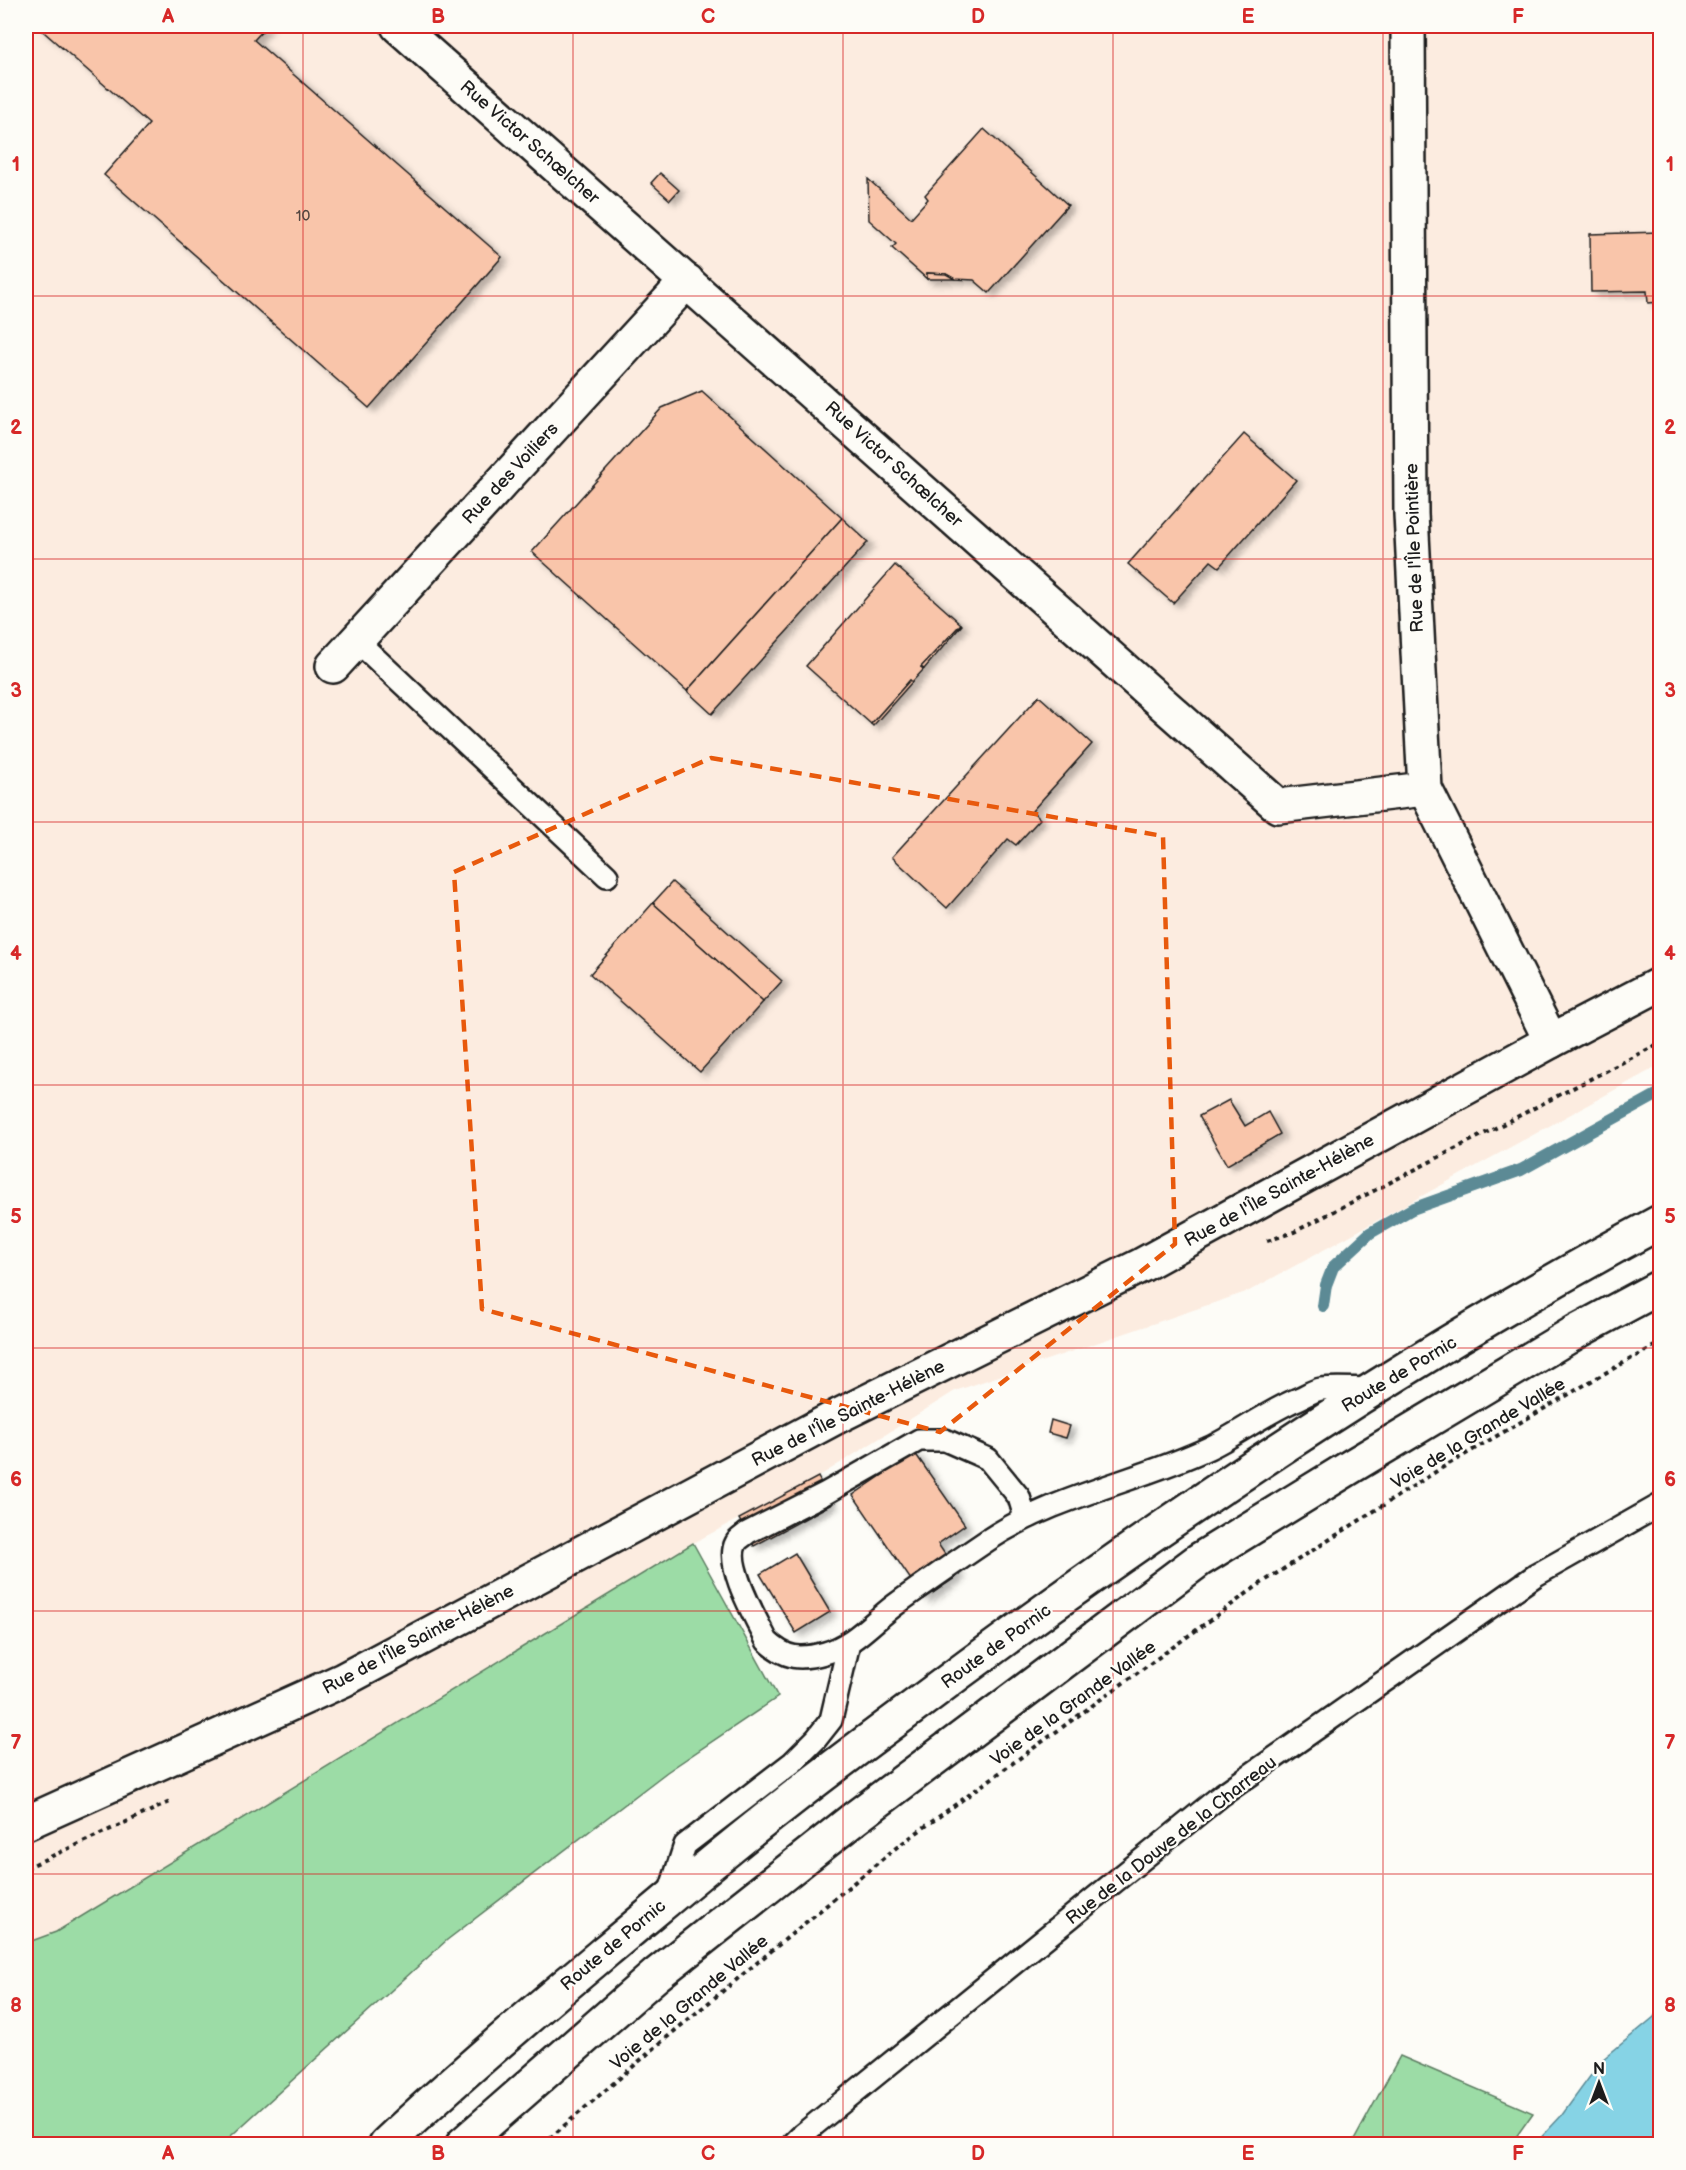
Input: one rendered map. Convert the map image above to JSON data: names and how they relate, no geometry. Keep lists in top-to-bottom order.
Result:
{
  "streets": {
    "main road": [
      "Rue Victor Schœlcher",
      "Rue des Voiliers",
      "Rue de l'Île Pointière",
      "Rue de l'Île Sainte-Hélène",
      "Route de Pornic"
    ],
    "lane": ["Rue de la Douve de la Charreau"],
    "path": ["Voie de la Grande Vallée"]
  },
  "crossings": [
    ["Rue Victor Schœlcher", "Rue des Voiliers"],
    ["Rue Victor Schœlcher", "Rue de l'Île Pointière"],
    ["Rue de l'Île Pointière", "Rue de l'Île Sainte-Hélène"]
  ],
  "house_numbers": ["10"],
  "north": "top",
  "grid": {
    "columns": [
      "A",
      "B",
      "C",
      "D",
      "E",
      "F"
    ],
    "rows": [
      "1",
      "2",
      "3",
      "4",
      "5",
      "6",
      "7",
      "8"
    ]
  }
}
